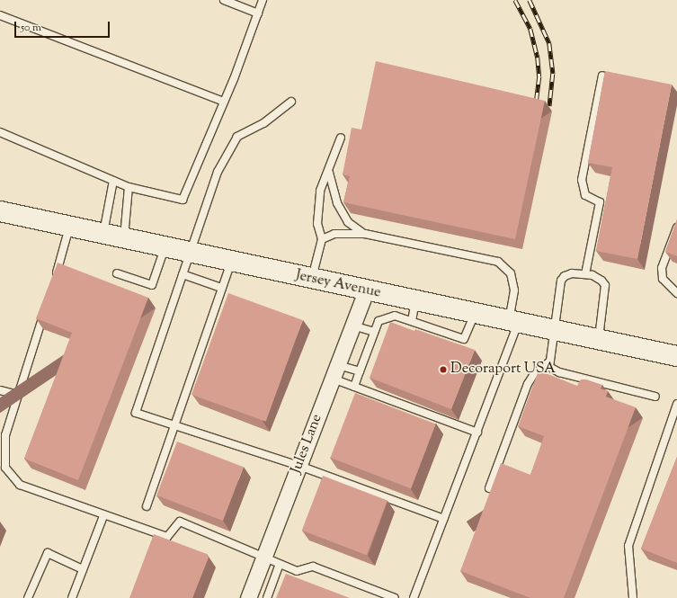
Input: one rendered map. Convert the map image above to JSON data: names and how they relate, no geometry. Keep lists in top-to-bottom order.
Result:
{
  "streets": {
    "street": ["Jersey Avenue", "Jules Lane"]
  },
  "crossings": [
    ["Jersey Avenue", "Jules Lane"]
  ],
  "places": ["Decoraport USA"],
  "scale_bar": "50 m"
}
